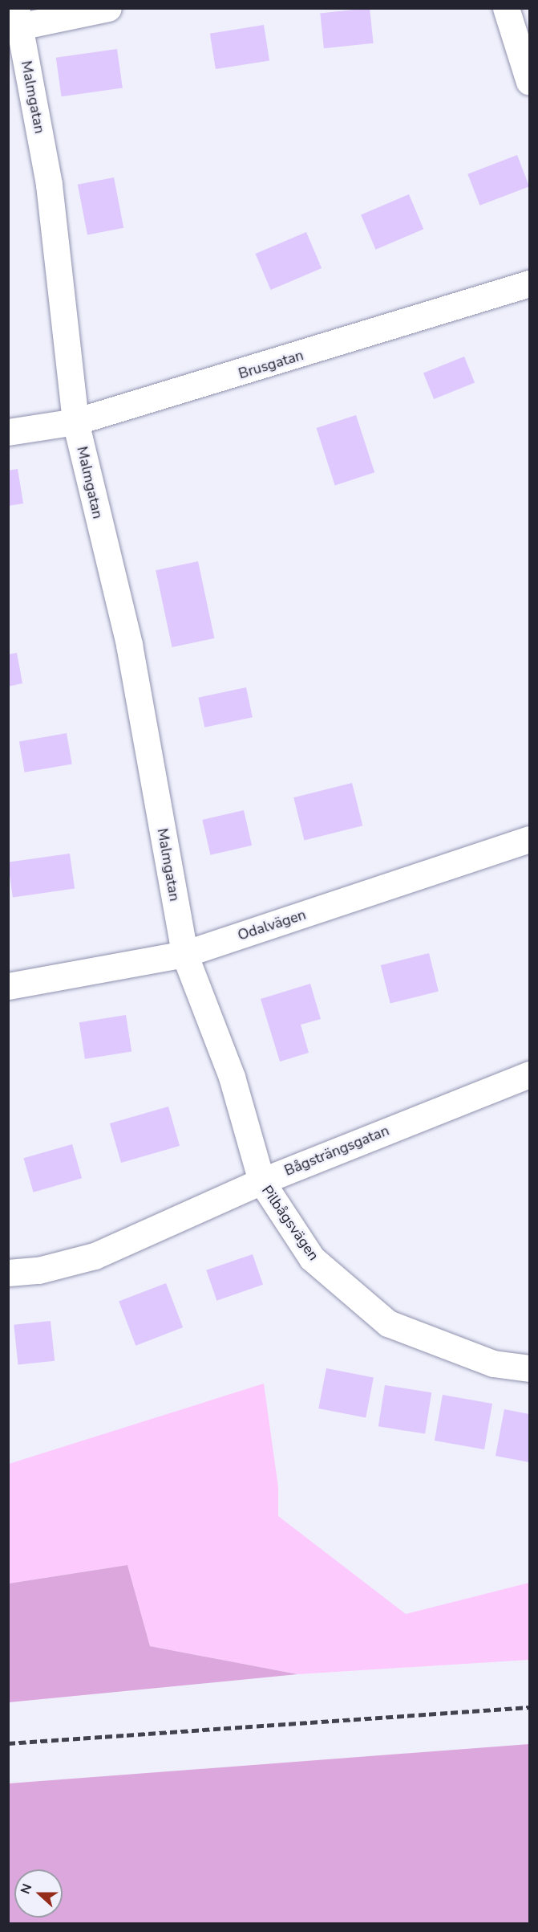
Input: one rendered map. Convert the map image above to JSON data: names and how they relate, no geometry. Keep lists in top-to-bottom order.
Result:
{
  "streets": {
    "street": [
      "Malmgatan",
      "Brusgatan",
      "Odalvägen",
      "Bågsträngsgatan",
      "Pilbågsvägen"
    ]
  },
  "crossings": [
    ["Malmgatan", "Brusgatan"],
    ["Malmgatan", "Odalvägen"],
    ["Malmgatan", "Pilbågsvägen"],
    ["Odalvägen", "Pilbågsvägen"],
    ["Bågsträngsgatan", "Pilbågsvägen"]
  ],
  "north": "left"
}
